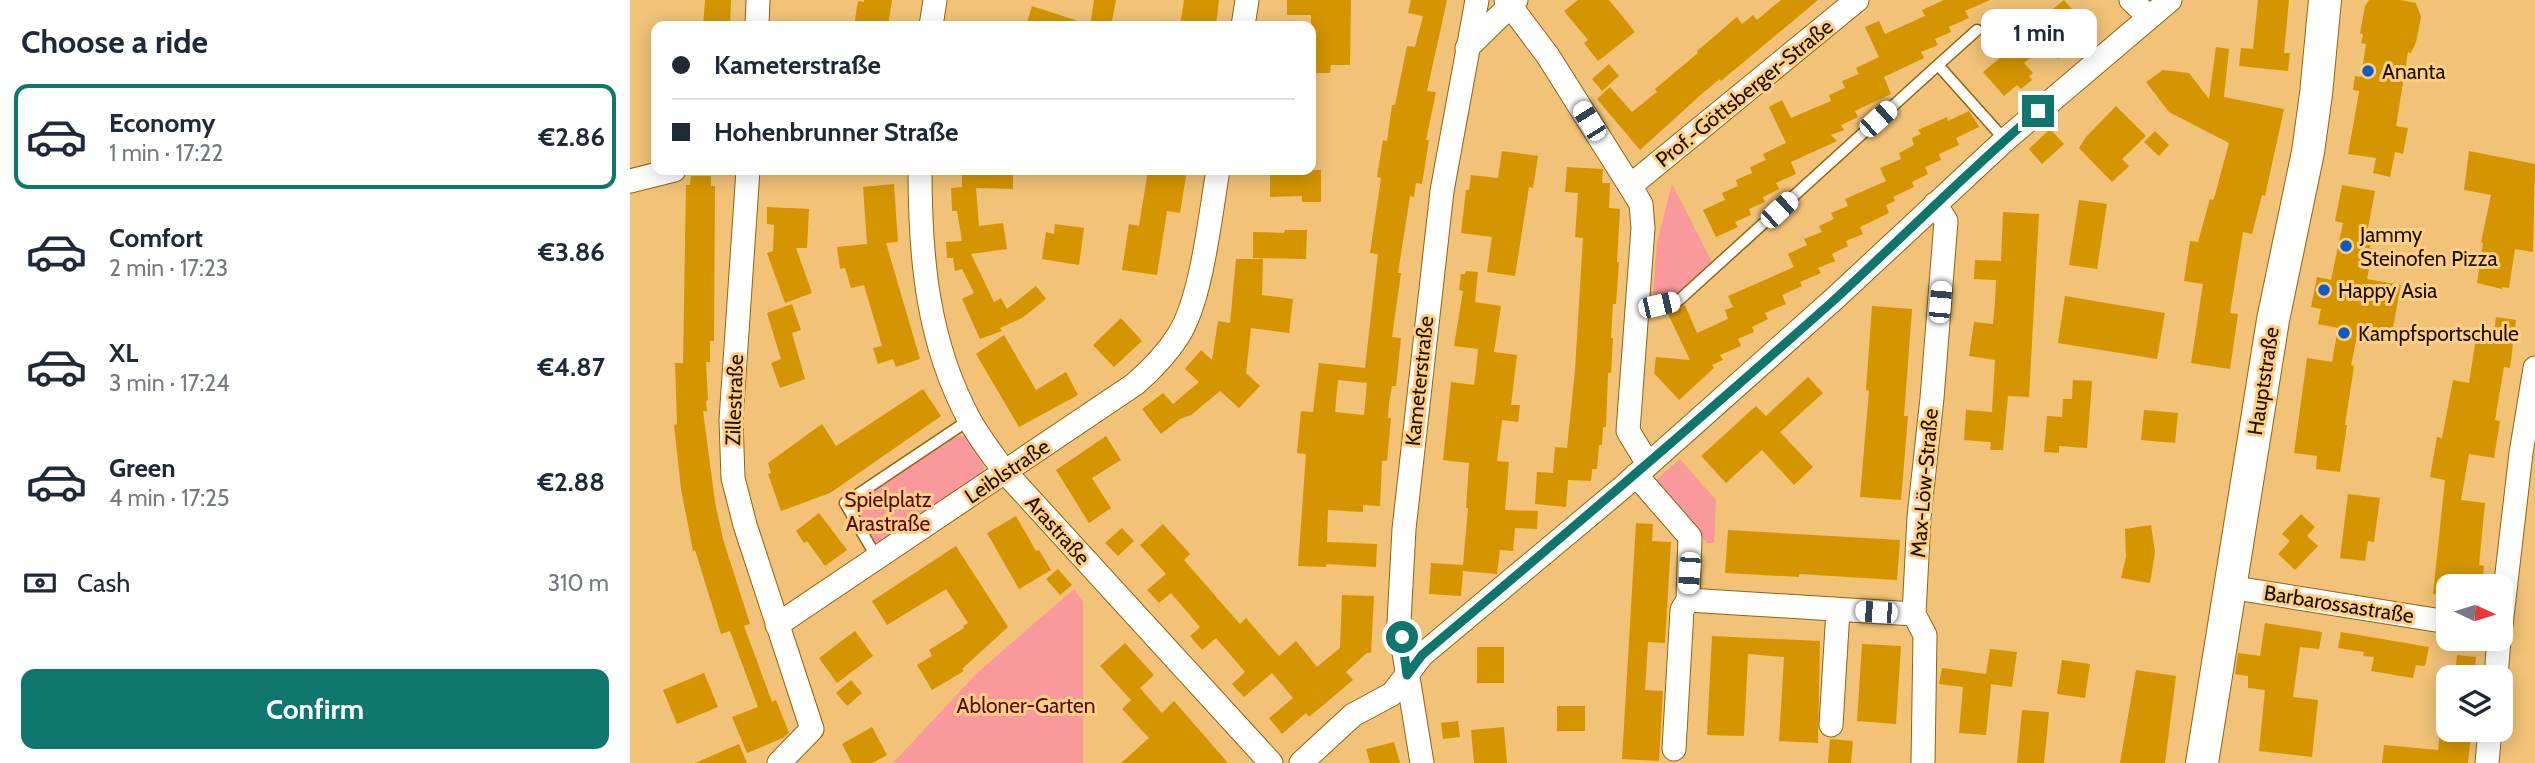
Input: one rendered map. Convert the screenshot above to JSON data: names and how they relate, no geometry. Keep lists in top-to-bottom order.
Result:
{
  "streets": {
    "street": [
      "Prof.-Göttsberger-Straße",
      "Kameterstraße",
      "Hauptstraße",
      "Zillestraße",
      "Leiblstraße",
      "Max-Löw-Straße",
      "Arastraße",
      "Barbarossastraße"
    ]
  },
  "crossings": [
    ["Hauptstraße", "Barbarossastraße"],
    ["Zillestraße", "Leiblstraße"],
    ["Leiblstraße", "Arastraße"]
  ],
  "parks": ["Spielplatz Arastraße", "Abloner-Garten"],
  "places": [
    "Ananta",
    "Jammy Steinofen Pizza",
    "Happy Asia",
    "Kampfsportschule"
  ],
  "north": "right",
  "page": {
    "heading": "Choose a ride",
    "bubble": "1 min",
    "banner": ["Kameterstraße", "Hohenbrunner Straße"],
    "list": [
      {
        "name": "Economy",
        "note": "1 min · 17:22",
        "value": "€2.86"
      },
      {
        "name": "Comfort",
        "note": "2 min · 17:23",
        "value": "€3.86"
      },
      {
        "name": "XL",
        "note": "3 min · 17:24",
        "value": "€4.87"
      },
      {
        "name": "Green",
        "note": "4 min · 17:25",
        "value": "€2.88"
      }
    ],
    "pay": ["Cash", "310 m"],
    "buttons": "Confirm"
  }
}
